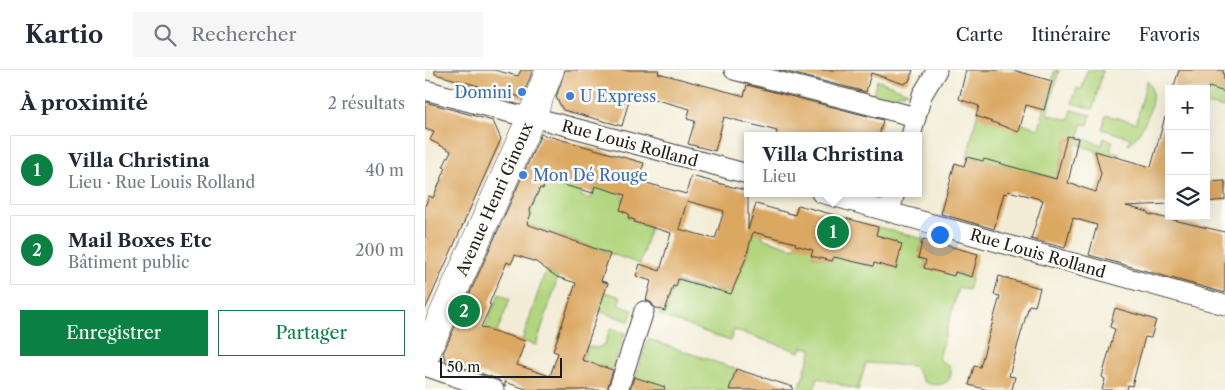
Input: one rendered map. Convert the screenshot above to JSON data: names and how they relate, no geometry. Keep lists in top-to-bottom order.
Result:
{
  "streets": {
    "street": ["Rue Louis Rolland", "Avenue Henri Ginoux"]
  },
  "crossings": [
    ["Rue Louis Rolland", "Avenue Henri Ginoux"]
  ],
  "places": ["Domini", "U Express", "Mon Dé Rouge"],
  "scale_bar": "50 m",
  "page": {
    "header": "Kartio",
    "search": "Rechercher",
    "nav": ["Carte", "Itinéraire", "Favoris"],
    "heading": ["À proximité", "2 résultats"],
    "map_buttons": ["+", "−"],
    "popup": ["Villa Christina", "Lieu"],
    "list": [
      {
        "mark": "1",
        "name": "Villa Christina",
        "note": "Lieu · Rue Louis Rolland",
        "value": "40 m"
      },
      {
        "mark": "2",
        "name": "Mail Boxes Etc",
        "note": "Bâtiment public",
        "value": "200 m"
      }
    ],
    "pins": ["1", "2"],
    "buttons": ["Enregistrer", "Partager"],
    "scale": "50 m"
  }
}
